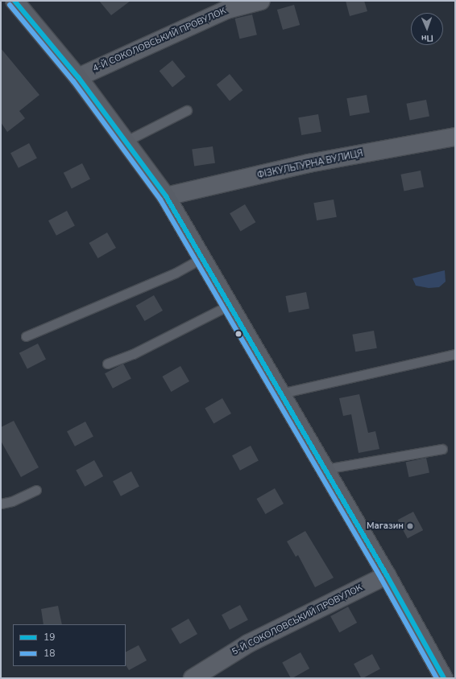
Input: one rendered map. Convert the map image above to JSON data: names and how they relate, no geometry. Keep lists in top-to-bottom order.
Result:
{
  "streets": {
    "street": ["4-Й СОКОЛОВСЬКИЙ ПРОВУЛОК", "ФІЗКУЛЬТУРНА ВУЛИЦЯ", "5-Й СОКОЛОВСЬКИЙ ПРОВУЛОК"]
  },
  "places": ["Магазин"],
  "lines": ["transit line 19", "transit line 18"],
  "legend": ["19", "18"],
  "north": "bottom"
}
